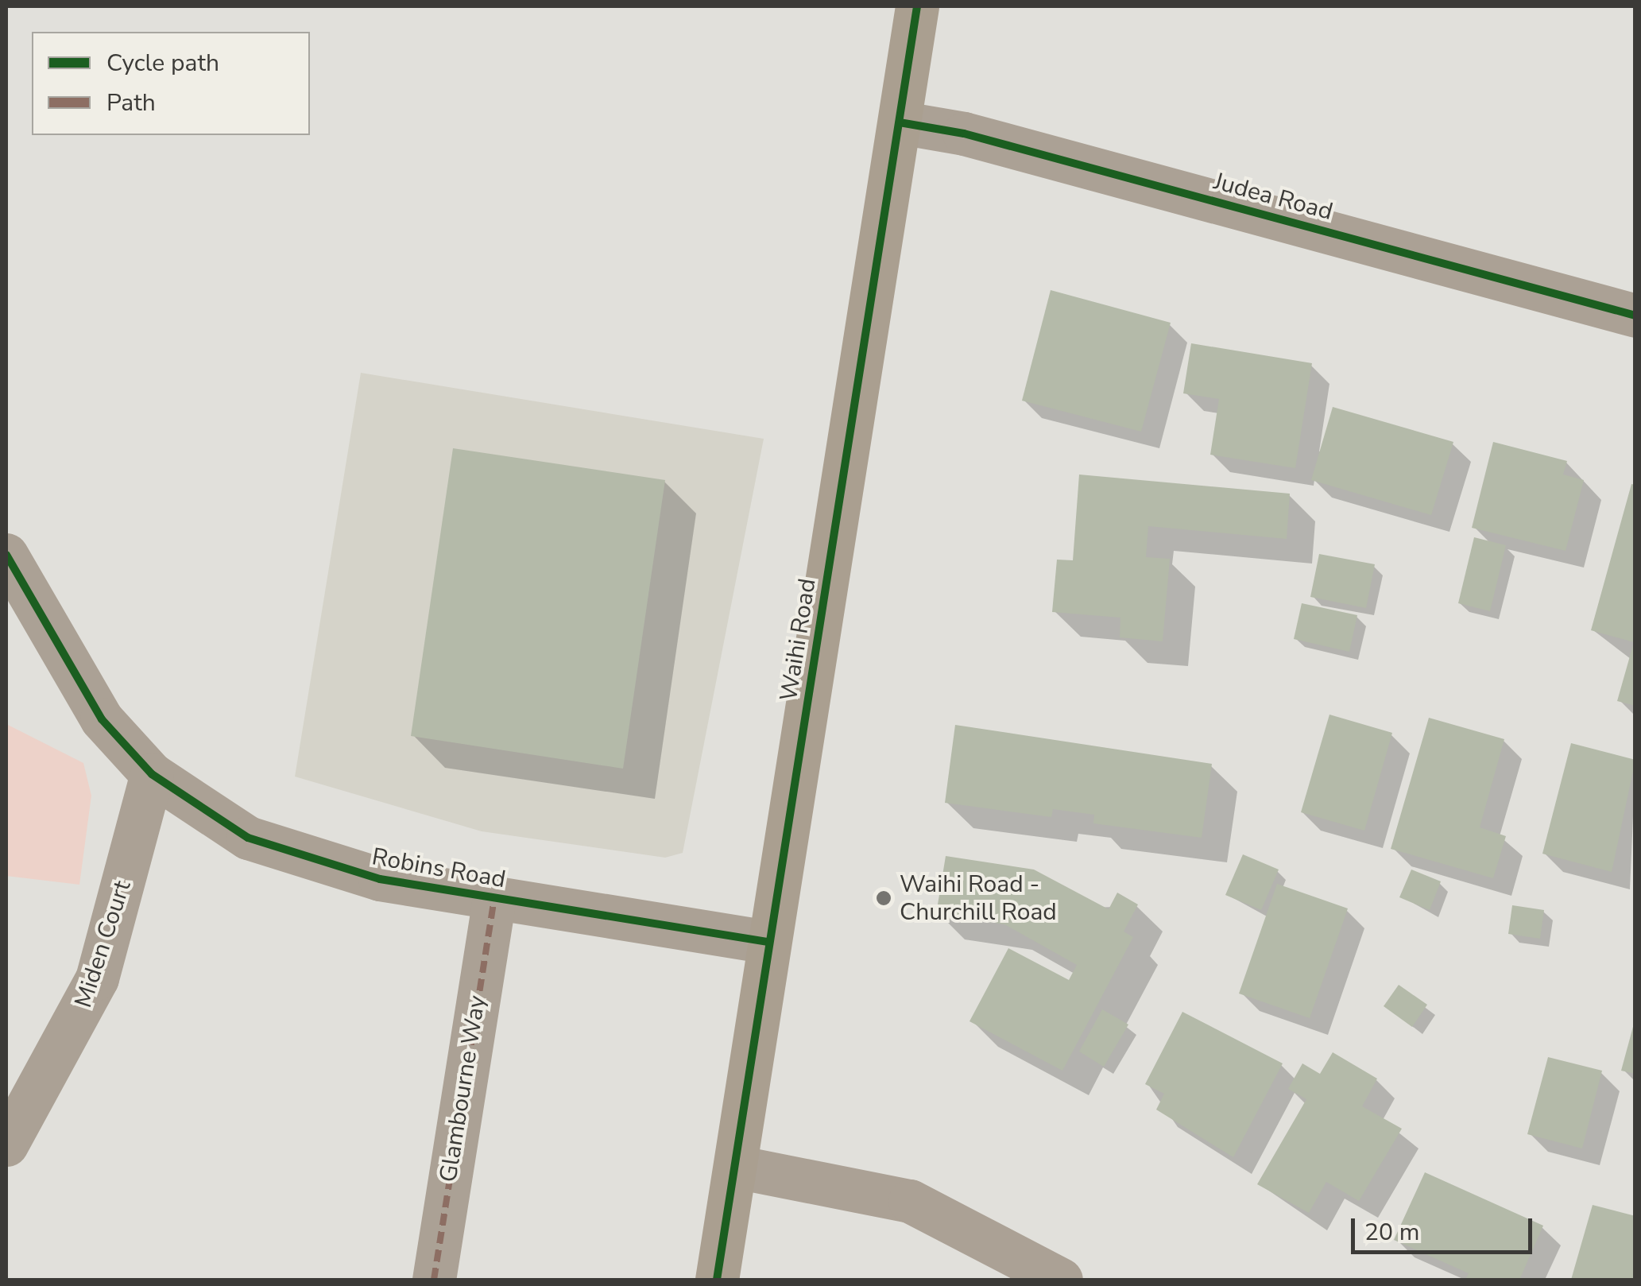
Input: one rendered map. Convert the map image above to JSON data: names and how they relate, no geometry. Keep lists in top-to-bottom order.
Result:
{
  "streets": {
    "main road": ["Waihi Road"],
    "street": [
      "Judea Road",
      "Robins Road",
      "Miden Court",
      "Glambourne Way"
    ]
  },
  "crossings": [
    ["Judea Road", "Waihi Road"],
    ["Waihi Road", "Robins Road"],
    ["Robins Road", "Miden Court"],
    ["Robins Road", "Glambourne Way"]
  ],
  "places": ["Waihi Road - Churchill Road"],
  "legend": ["Cycle path", "Path"],
  "scale_bar": "20 m"
}
